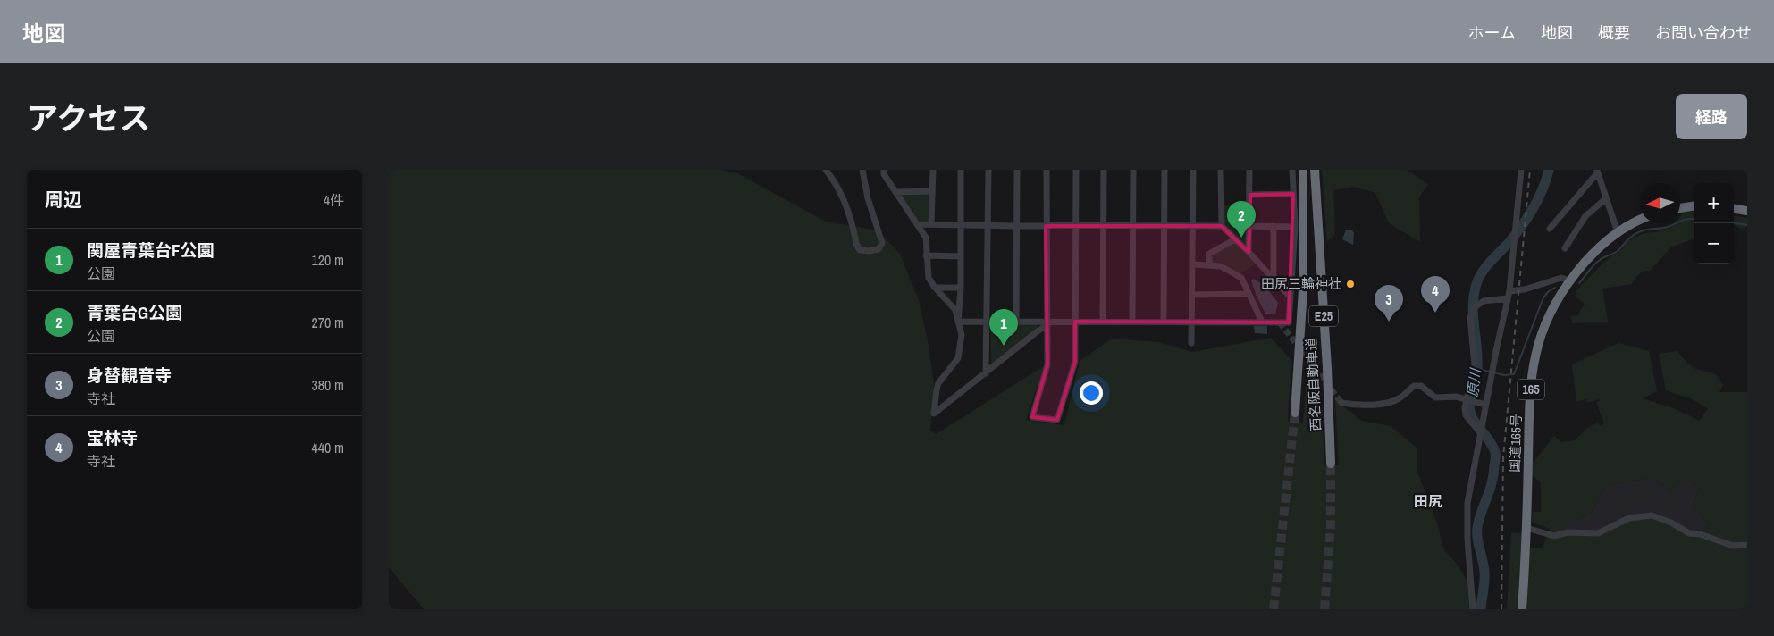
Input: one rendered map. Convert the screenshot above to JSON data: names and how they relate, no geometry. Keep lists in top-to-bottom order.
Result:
{
  "streets": {
    "highway": [
      "E25",
      "西名阪自動車道",
      "165",
      "国道165号"
    ]
  },
  "districts": ["田尻"],
  "water": ["原川"],
  "places": ["田尻三輪神社"],
  "north": "left",
  "page": {
    "header": "地図",
    "nav": [
      "ホーム",
      "地図",
      "概要",
      "お問い合わせ"
    ],
    "title": "アクセス",
    "buttons": "経路",
    "heading": ["周辺", "4件"],
    "map_buttons": ["+", "−"],
    "pins": [
      "2",
      "4",
      "3",
      "1"
    ],
    "list": [
      {
        "mark": "1",
        "name": "関屋青葉台F公園",
        "note": "公園",
        "value": "120 m"
      },
      {
        "mark": "2",
        "name": "青葉台G公園",
        "note": "公園",
        "value": "270 m"
      },
      {
        "mark": "3",
        "name": "身替観音寺",
        "note": "寺社",
        "value": "380 m"
      },
      {
        "mark": "4",
        "name": "宝林寺",
        "note": "寺社",
        "value": "440 m"
      }
    ]
  }
}
